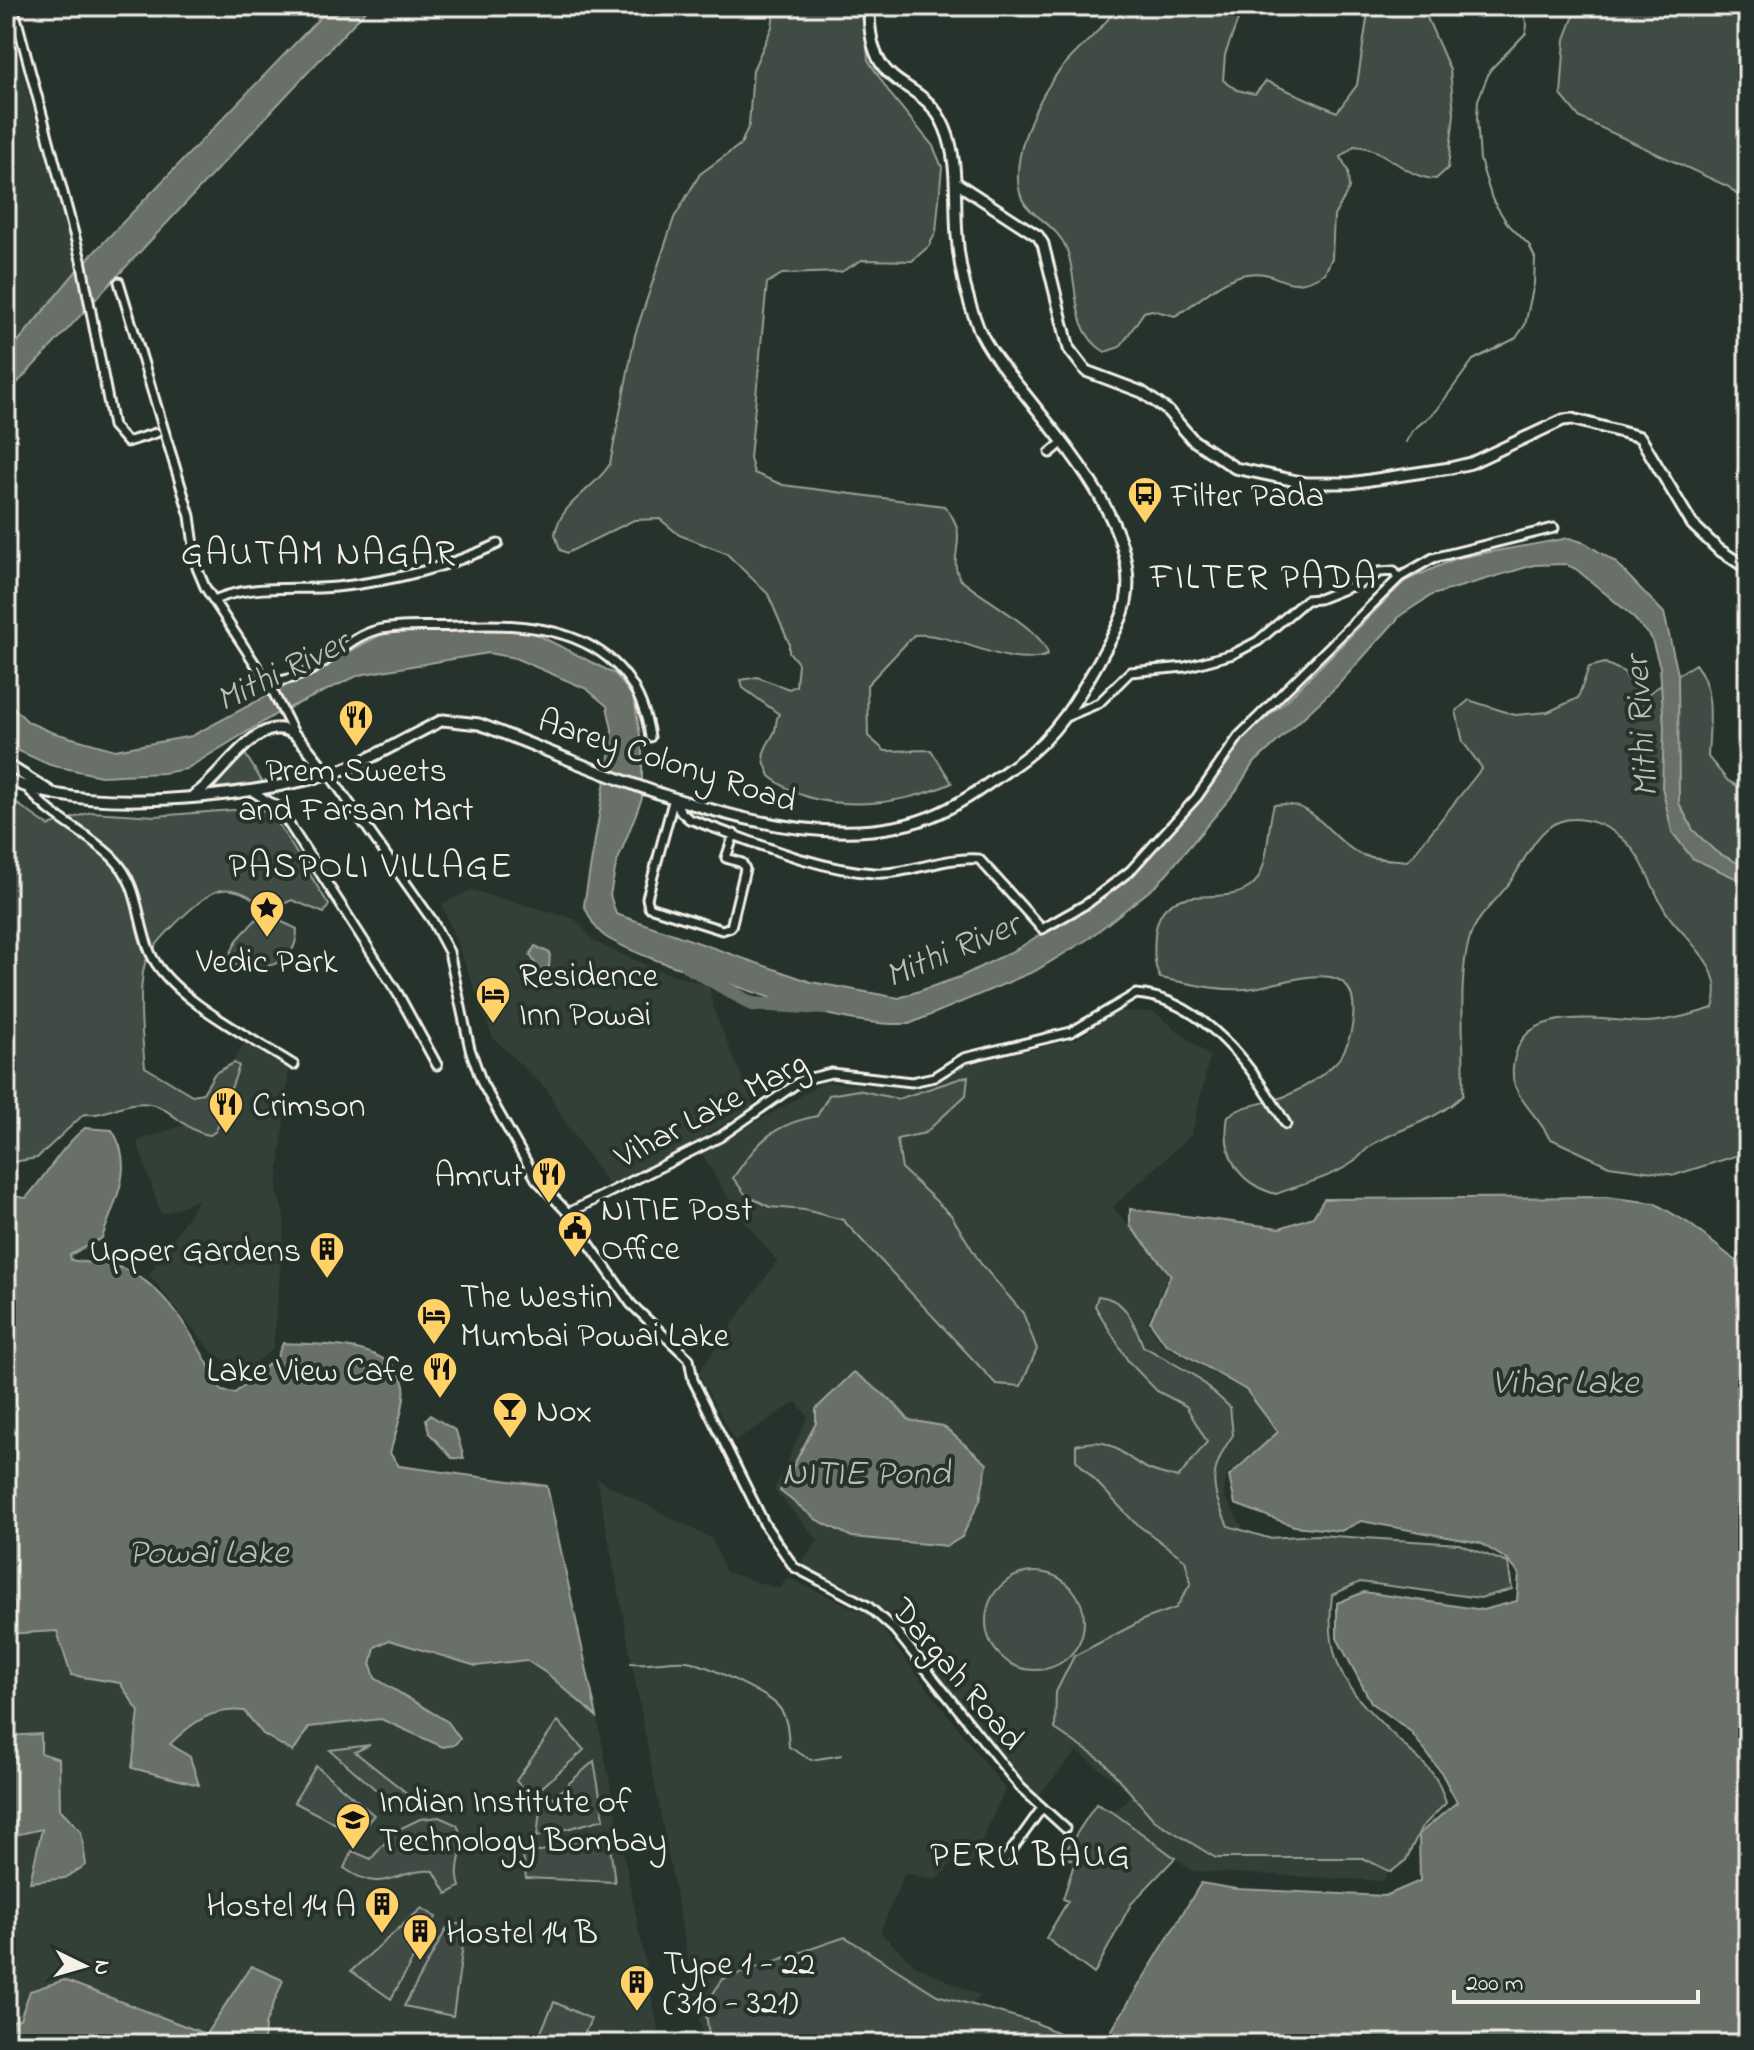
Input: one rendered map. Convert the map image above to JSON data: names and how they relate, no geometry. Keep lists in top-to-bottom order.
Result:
{
  "streets": {
    "main road": ["Aarey Colony Road"],
    "street": ["Vihar Lake Marg", "Dargah Road"]
  },
  "crossings": [
    ["Aarey Colony Road", "Dargah Road"],
    ["Vihar Lake Marg", "Dargah Road"]
  ],
  "districts": [
    "GAUTAM NAGAR",
    "FILTER PADA",
    "PASPOLI VILLAGE",
    "PERU BAUG"
  ],
  "water": [
    "Mithi River",
    "Vihar Lake",
    "NITIE Pond",
    "Powai Lake"
  ],
  "places": {
    "bus stop": ["Filter Pada"],
    "restaurant": [
      "Prem Sweets and Farsan Mart",
      "Crimson",
      "Amrut",
      "Lake View Cafe"
    ],
    "place": ["Vedic Park"],
    "hotel": ["Residence Inn Powai", "The Westin Mumbai Powai Lake"],
    "public building": ["NITIE Post Office"],
    "building": [
      "Upper Gardens",
      "Hostel 14 A",
      "Hostel 14 B",
      "Type 1 - 22 (310 - 321)"
    ],
    "bar": ["Nox"],
    "school or university": ["Indian Institute of Technology Bombay"]
  },
  "scale_bar": "200 m",
  "north": "right"
}
